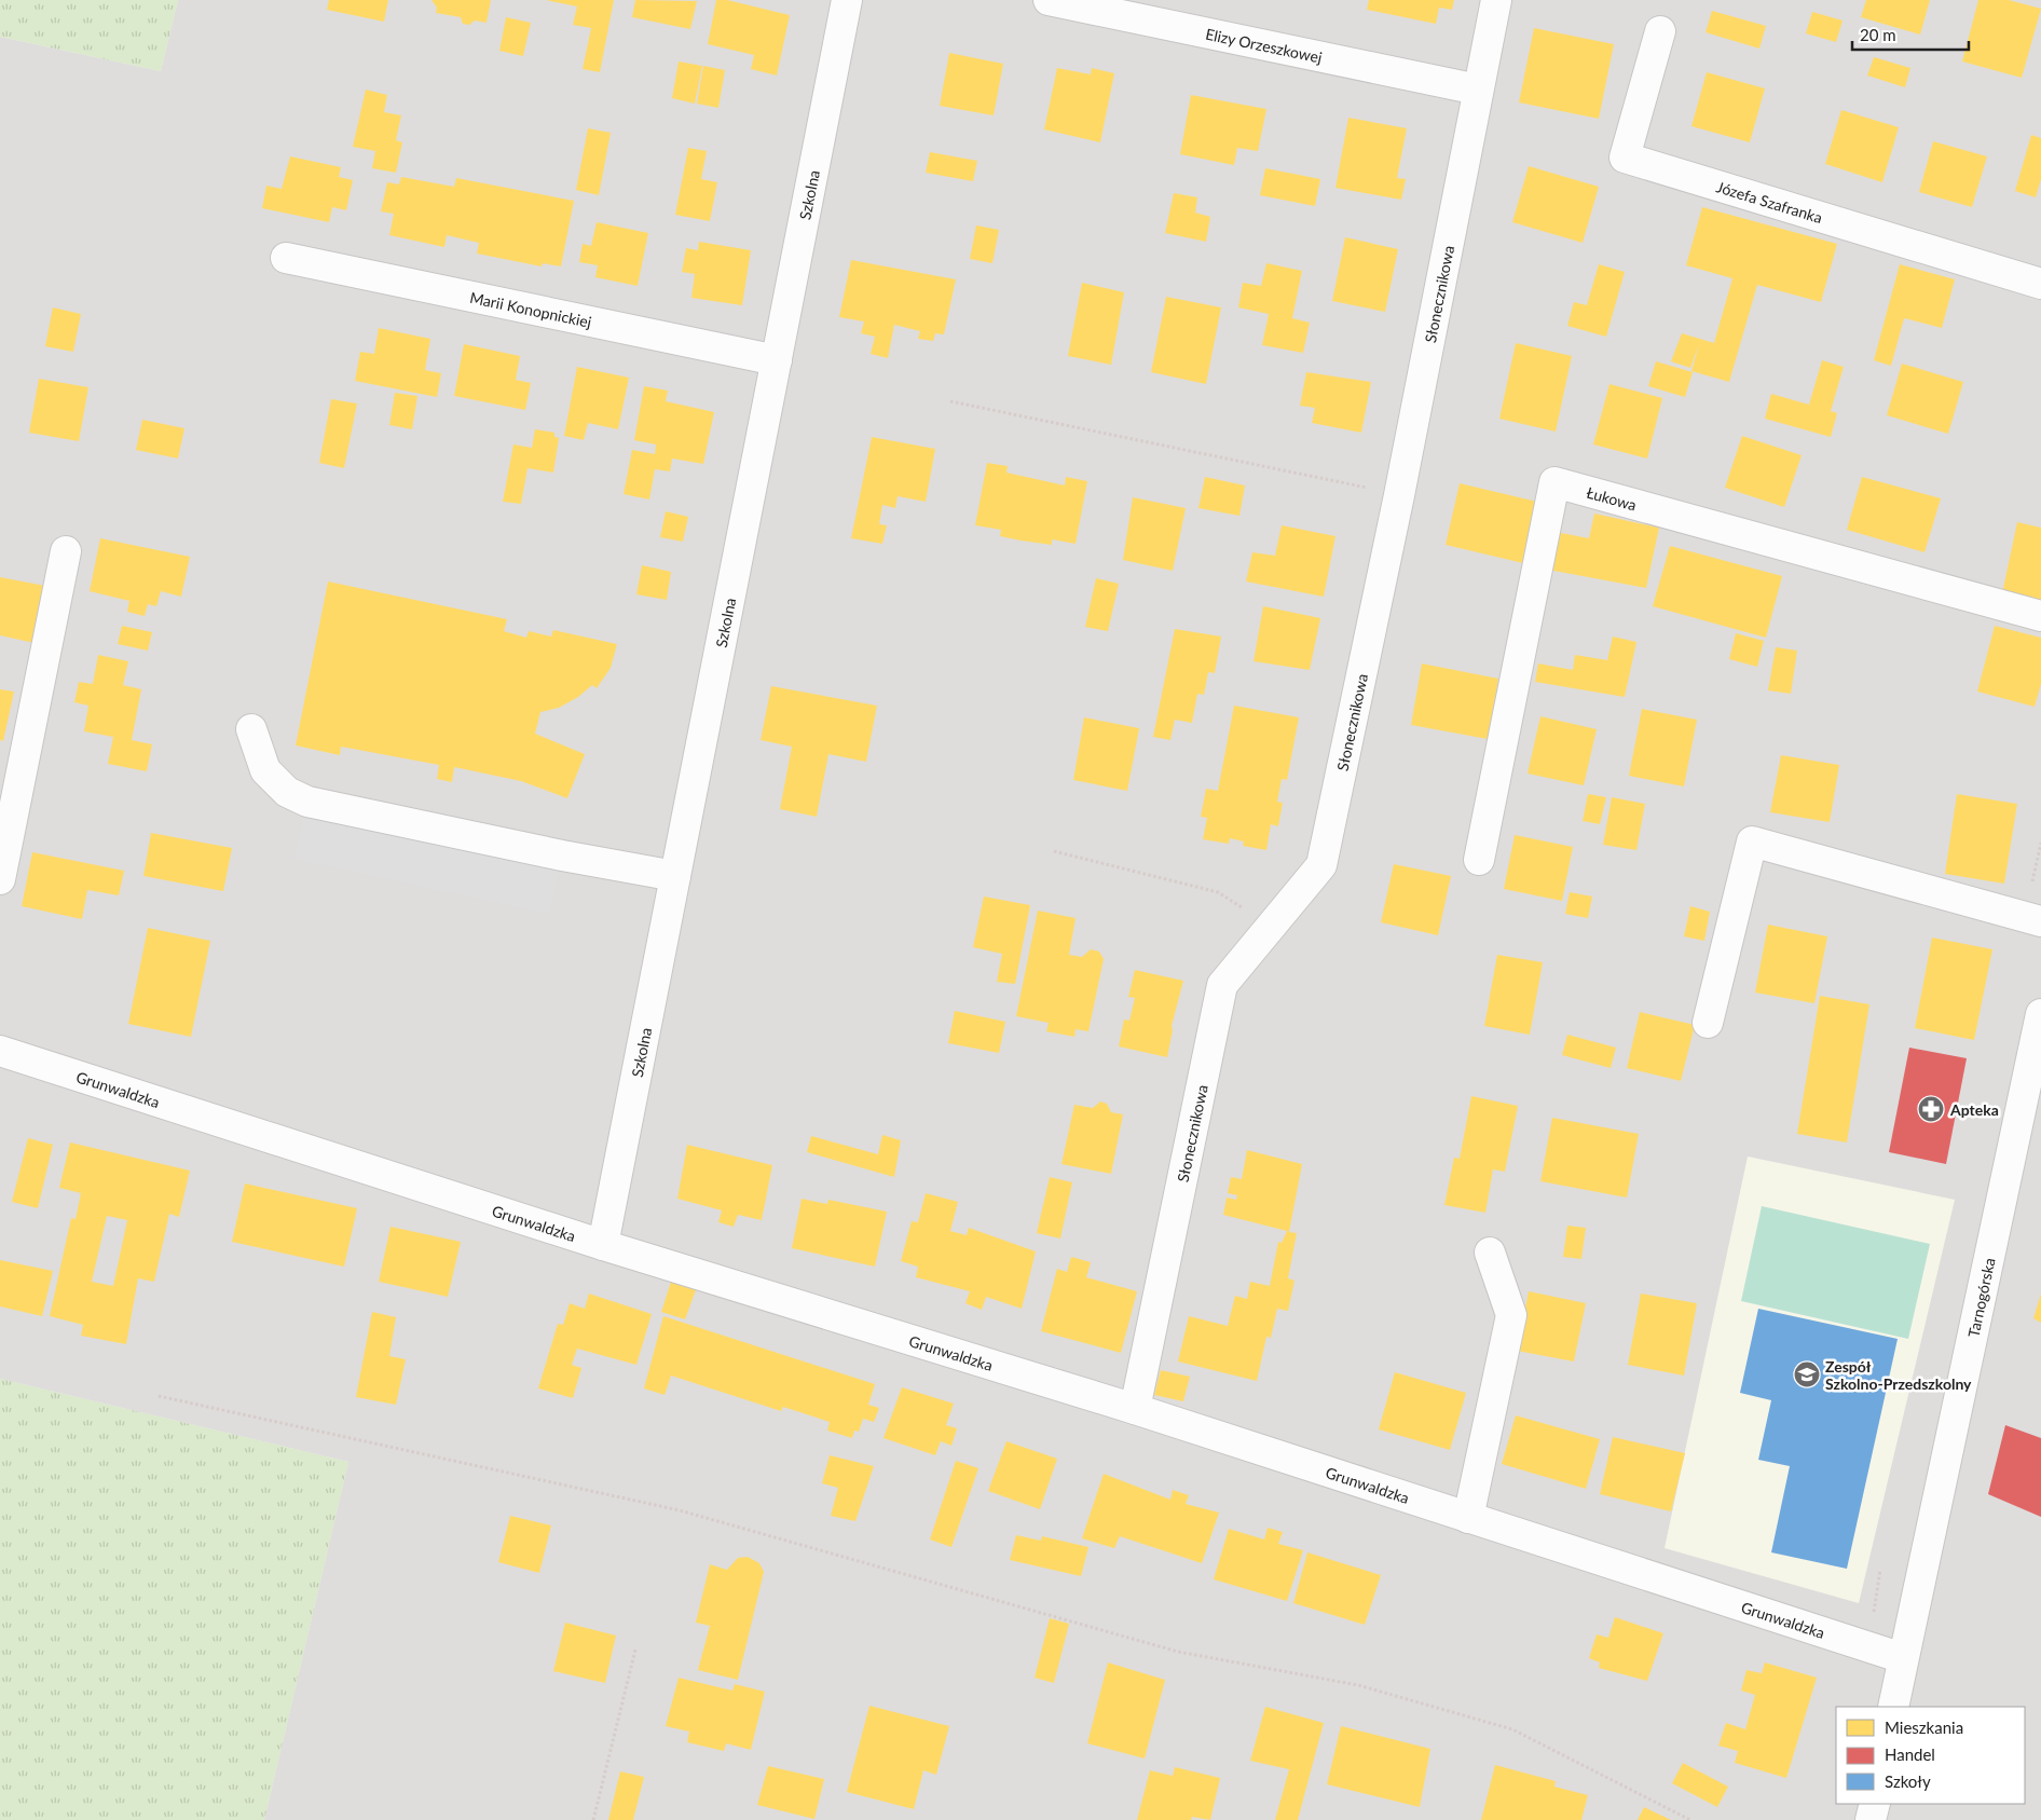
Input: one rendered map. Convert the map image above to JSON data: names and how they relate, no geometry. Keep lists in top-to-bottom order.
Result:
{
  "streets": {
    "street": [
      "Elizy Orzeszkowej",
      "Szkolna",
      "Józefa Szafranka",
      "Słonecznikowa",
      "Marii Konopnickiej",
      "Łukowa",
      "Grunwaldzka",
      "Tarnogórska"
    ]
  },
  "crossings": [
    ["Elizy Orzeszkowej", "Słonecznikowa"],
    ["Szkolna", "Marii Konopnickiej"],
    ["Szkolna", "Grunwaldzka"],
    ["Słonecznikowa", "Grunwaldzka"],
    ["Grunwaldzka", "Tarnogórska"]
  ],
  "places": {
    "pharmacy": ["Apteka"],
    "school or university": ["Zespół Szkolno-Przedszkolny"]
  },
  "legend": ["Mieszkania", "Handel", "Szkoły"],
  "scale_bar": "20 m"
}
